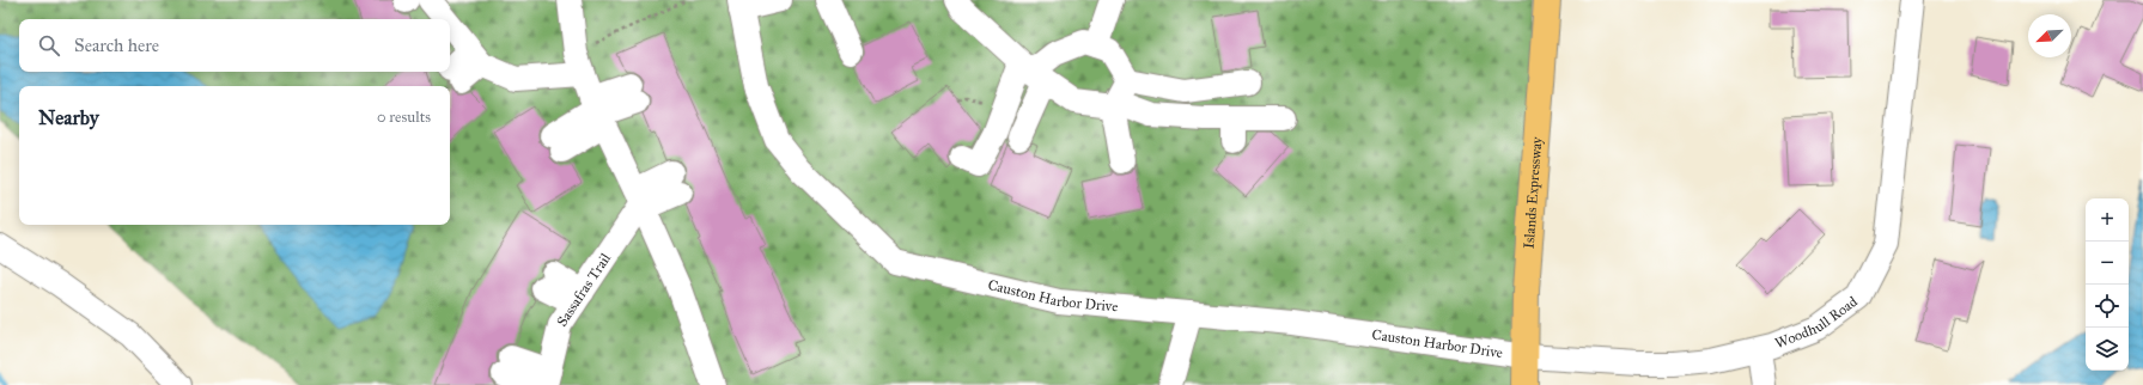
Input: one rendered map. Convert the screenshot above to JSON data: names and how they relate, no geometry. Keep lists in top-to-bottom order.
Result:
{
  "streets": {
    "main road": ["Islands Expressway"],
    "street": ["Sassafras Trail", "Causton Harbor Drive", "Woodhull Road"]
  },
  "crossings": [
    ["Islands Expressway", "Causton Harbor Drive"],
    ["Islands Expressway", "Woodhull Road"],
    ["Causton Harbor Drive", "Woodhull Road"]
  ],
  "north": "bottom left",
  "page": {
    "search": "Search here",
    "heading": ["Nearby", "0 results"],
    "map_buttons": ["+", "−"]
  }
}
